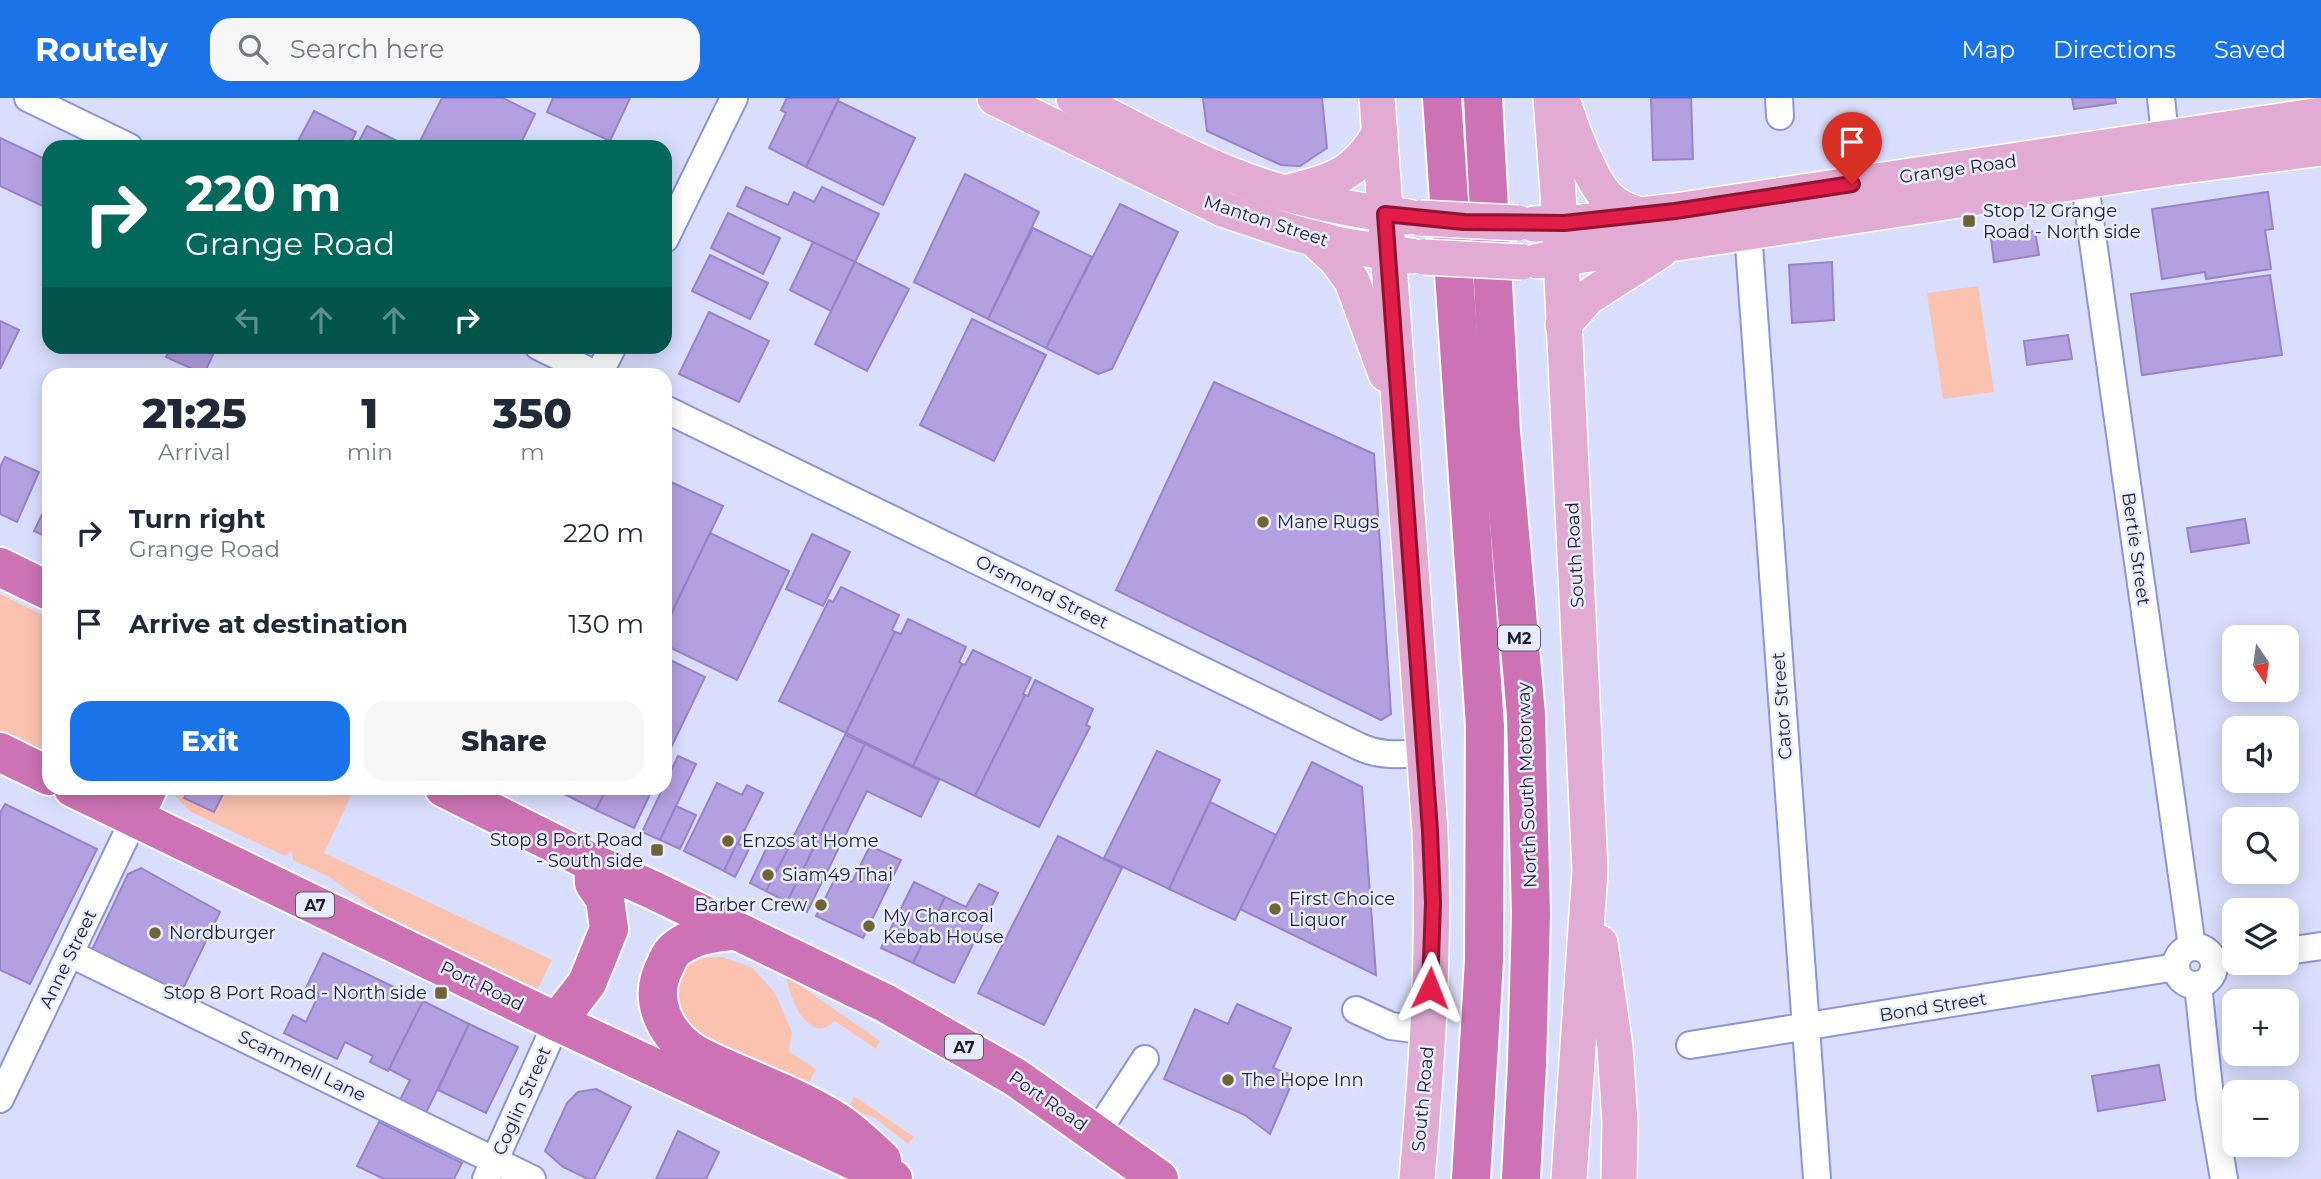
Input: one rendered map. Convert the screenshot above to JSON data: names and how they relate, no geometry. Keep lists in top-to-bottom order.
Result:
{
  "streets": {
    "highway": [
      "M2",
      "North South Motorway",
      "A7",
      "Port Road"
    ],
    "main road": ["Grange Road", "Manton Street", "South Road"],
    "street": [
      "Bertie Street",
      "Orsmond Street",
      "Cator Street",
      "Anne Street",
      "Bond Street",
      "Scammell Lane",
      "Coglin Street"
    ]
  },
  "crossings": [
    ["Grange Road", "Manton Street"],
    ["Grange Road", "Bertie Street"],
    ["Grange Road", "South Road"],
    ["Grange Road", "Cator Street"],
    ["Manton Street", "South Road"],
    ["Bertie Street", "Bond Street"],
    ["South Road", "Orsmond Street"],
    ["Cator Street", "Bond Street"],
    ["Anne Street", "Port Road"],
    ["Anne Street", "Scammell Lane"],
    ["Port Road", "Coglin Street"],
    ["Scammell Lane", "Coglin Street"]
  ],
  "places": {
    "transit": ["Stop 12 Grange Road - North side", "Stop 8 Port Road - South side", "Stop 8 Port Road - North side"],
    "other": [
      "Mane Rugs",
      "Enzos at Home",
      "Siam49 Thai",
      "Barber Crew",
      "First Choice Liquor",
      "My Charcoal Kebab House",
      "Nordburger",
      "The Hope Inn"
    ]
  },
  "north": "bottom",
  "page": {
    "header": "Routely",
    "search": "Search here",
    "nav": ["Map", "Directions", "Saved"],
    "turn": ["220 m", "Grange Road"],
    "eta": [
      "21:25",
      "Arrival",
      "1",
      "min",
      "350",
      "m"
    ],
    "list": [
      {
        "name": "Turn right",
        "note": "Grange Road",
        "value": "220 m"
      },
      {
        "name": "Arrive at destination",
        "value": "130 m"
      }
    ],
    "map_buttons": ["+", "−"],
    "buttons": ["Exit", "Share"]
  }
}
